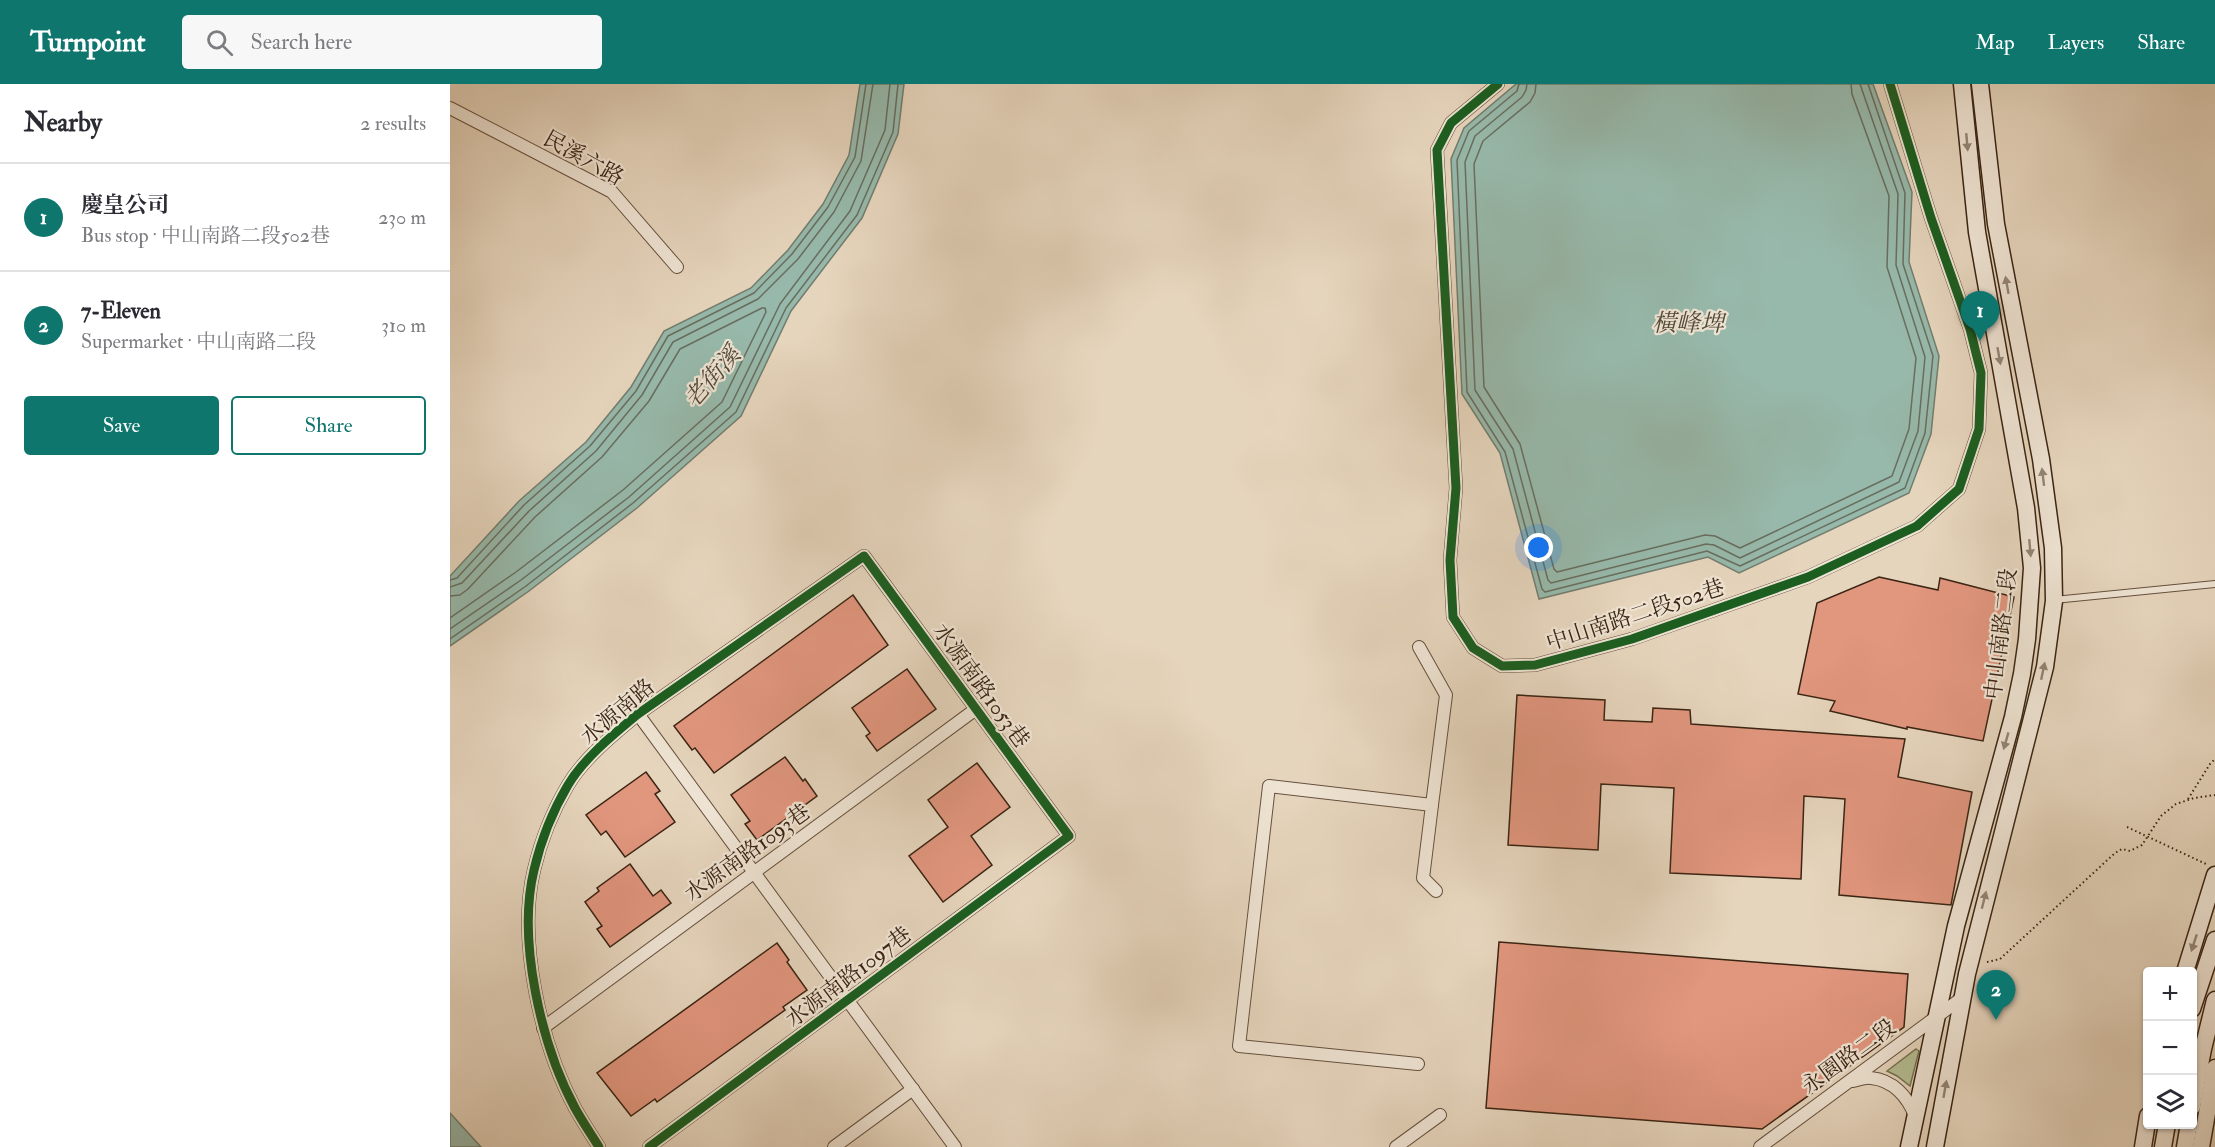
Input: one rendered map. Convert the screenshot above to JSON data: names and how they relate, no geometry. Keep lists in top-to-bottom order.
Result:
{
  "streets": {
    "main road": ["中山南路二段"],
    "street": [
      "民溪六路",
      "中山南路二段502巷",
      "水源南路1053巷",
      "水源南路",
      "水源南路1093巷",
      "水源南路1097巷",
      "永園路二段"
    ]
  },
  "crossings": [
    ["中山南路二段", "永園路二段"],
    ["水源南路1053巷", "水源南路"],
    ["水源南路1053巷", "水源南路1093巷"],
    ["水源南路1053巷", "水源南路1097巷"],
    ["水源南路", "水源南路1093巷"]
  ],
  "water": ["橫峰埤", "老街溪"],
  "page": {
    "header": "Turnpoint",
    "search": "Search here",
    "nav": ["Map", "Layers", "Share"],
    "heading": ["Nearby", "2 results"],
    "list": [
      {
        "mark": "1",
        "name": "慶皇公司",
        "note": "Bus stop · 中山南路二段502巷",
        "value": "230 m"
      },
      {
        "mark": "2",
        "name": "7-Eleven",
        "note": "Supermarket · 中山南路二段",
        "value": "310 m"
      }
    ],
    "pins": ["1", "2"],
    "buttons": ["Save", "Share"],
    "map_buttons": ["+", "−"]
  }
}
